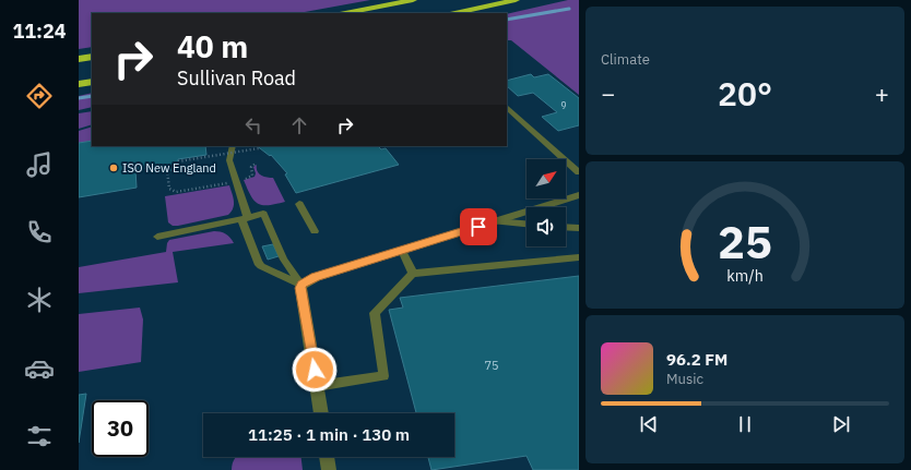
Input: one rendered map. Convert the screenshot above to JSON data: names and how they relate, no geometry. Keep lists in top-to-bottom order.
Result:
{
  "places": ["ISO New England"],
  "house_numbers": ["9", "75"],
  "north": "top right",
  "page": {
    "tabs": "11:24",
    "tile": "Climate",
    "turn": ["40 m", "Sullivan Road"],
    "heat": ["−", "20°", "+"],
    "song": ["96.2 FM", "Music"],
    "limit": "30",
    "trip": "11:25 · 1 min · 130 m",
    "gauge": ["25", "km/h"]
  }
}
